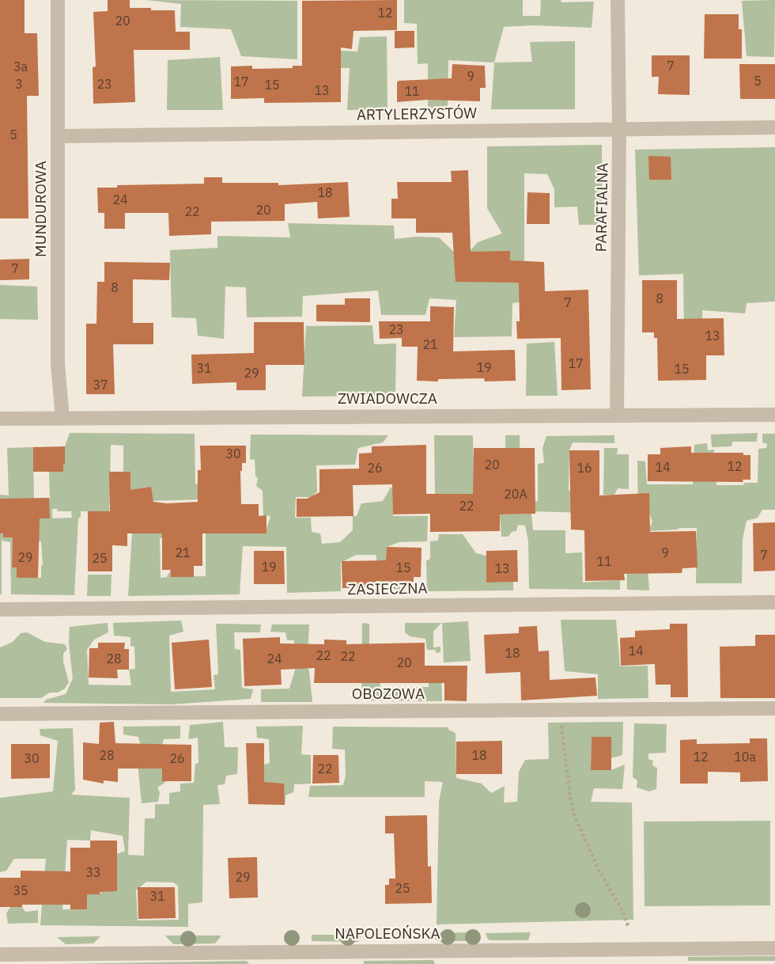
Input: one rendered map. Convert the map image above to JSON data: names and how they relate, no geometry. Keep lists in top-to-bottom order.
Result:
{
  "streets": {
    "street": [
      "ARTYLERZYSTÓW",
      "PARAFIALNA",
      "MUNDUROWA",
      "ZWIADOWCZA",
      "ZASIECZNA",
      "OBOZOWA",
      "NAPOLEOŃSKA"
    ]
  },
  "crossings": [
    ["ARTYLERZYSTÓW", "PARAFIALNA"],
    ["ARTYLERZYSTÓW", "MUNDUROWA"],
    ["PARAFIALNA", "ZWIADOWCZA"],
    ["MUNDUROWA", "ZWIADOWCZA"]
  ],
  "house_numbers": [
    "12",
    "20",
    "7",
    "3a",
    "9",
    "5",
    "17",
    "3",
    "23",
    "15",
    "13",
    "11",
    "5",
    "18",
    "24",
    "20",
    "22",
    "7",
    "8",
    "8",
    "7",
    "23",
    "13",
    "21",
    "17",
    "19",
    "31",
    "15",
    "29",
    "37",
    "30",
    "20",
    "12",
    "14",
    "26",
    "16",
    "20A",
    "22",
    "21",
    "9",
    "7",
    "29",
    "25",
    "11",
    "19",
    "15",
    "13",
    "14",
    "18",
    "22",
    "22",
    "28",
    "24",
    "20",
    "28",
    "18",
    "12",
    "10a",
    "30",
    "26",
    "22",
    "33",
    "29",
    "25",
    "35",
    "31"
  ]
}
